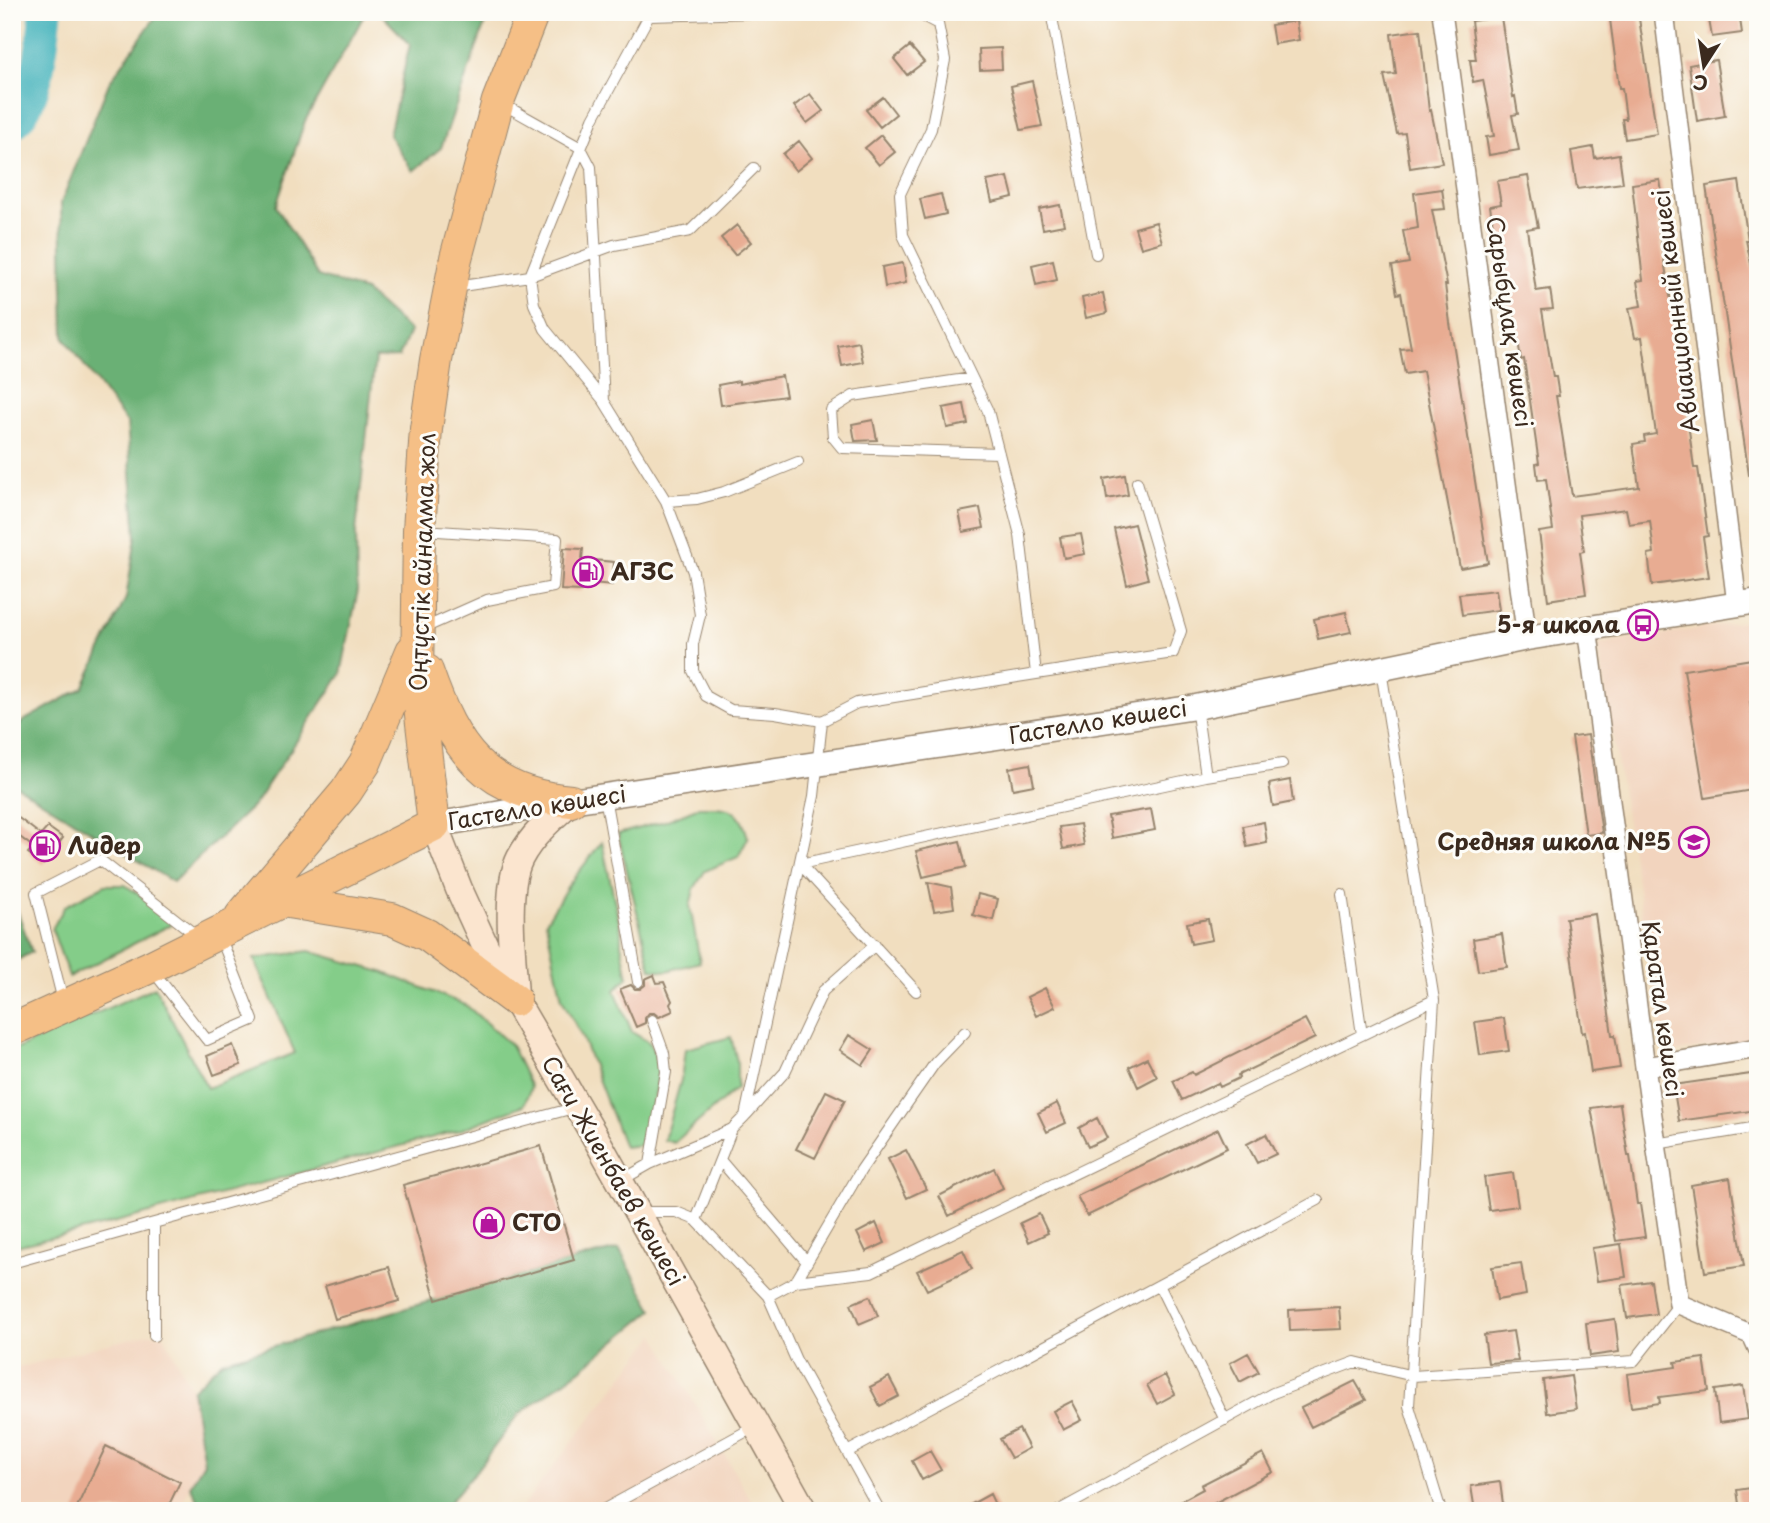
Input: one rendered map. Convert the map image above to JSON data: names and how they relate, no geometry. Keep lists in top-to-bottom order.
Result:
{
  "streets": {
    "highway": ["Оңтүстік айналма жол"],
    "main road": ["Сағи Жиенбаев көшесі"],
    "street": [
      "Авиационный көшесі",
      "Сарыбұлақ көшесі",
      "Гастелло көшесі",
      "Қаратал көшесі"
    ]
  },
  "crossings": [
    ["Авиационный көшесі", "Гастелло көшесі"],
    ["Сарыбұлақ көшесі", "Гастелло көшесі"],
    ["Оңтүстік айналма жол", "Гастелло көшесі"],
    ["Оңтүстік айналма жол", "Сағи Жиенбаев көшесі"],
    ["Гастелло көшесі", "Қаратал көшесі"],
    ["Гастелло көшесі", "Сағи Жиенбаев көшесі"]
  ],
  "places": {
    "fuel station": ["АГЗС", "Лидер"],
    "bus stop": ["5-я школа"],
    "school or university": ["Средняя школа №5"],
    "shop": ["СТО"]
  },
  "north": "bottom"
}
